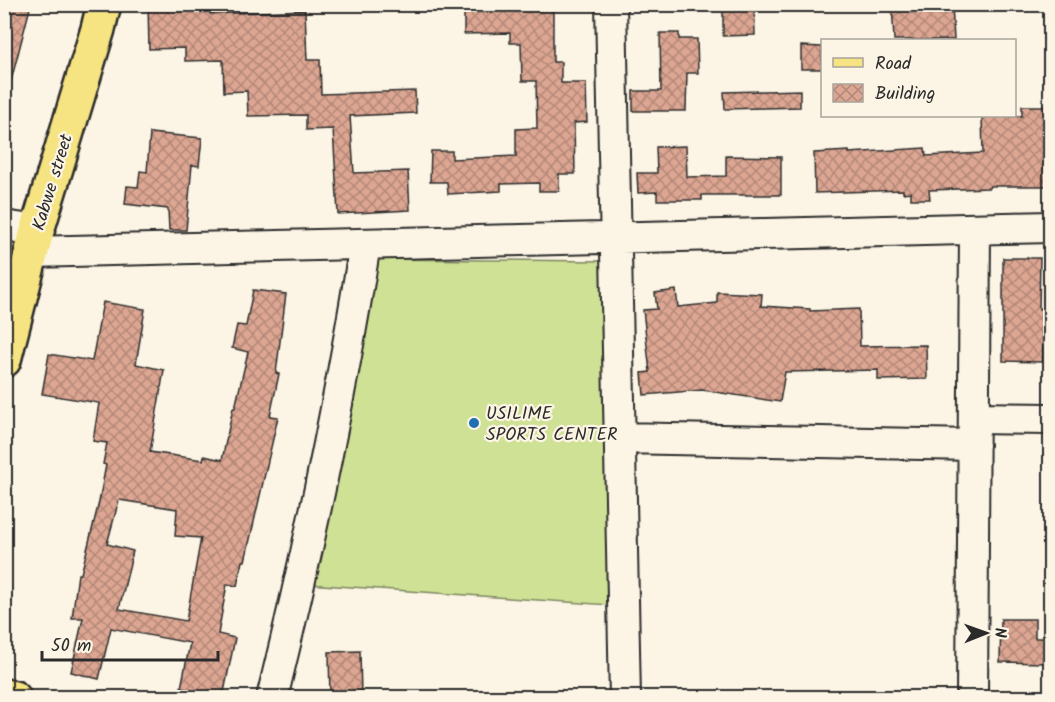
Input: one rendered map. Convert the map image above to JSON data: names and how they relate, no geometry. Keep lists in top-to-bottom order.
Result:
{
  "streets": {
    "main road": ["Kabwe street"]
  },
  "places": ["USILIME SPORTS CENTER"],
  "legend": ["Road", "Building"],
  "scale_bar": "50 m",
  "north": "right"
}
